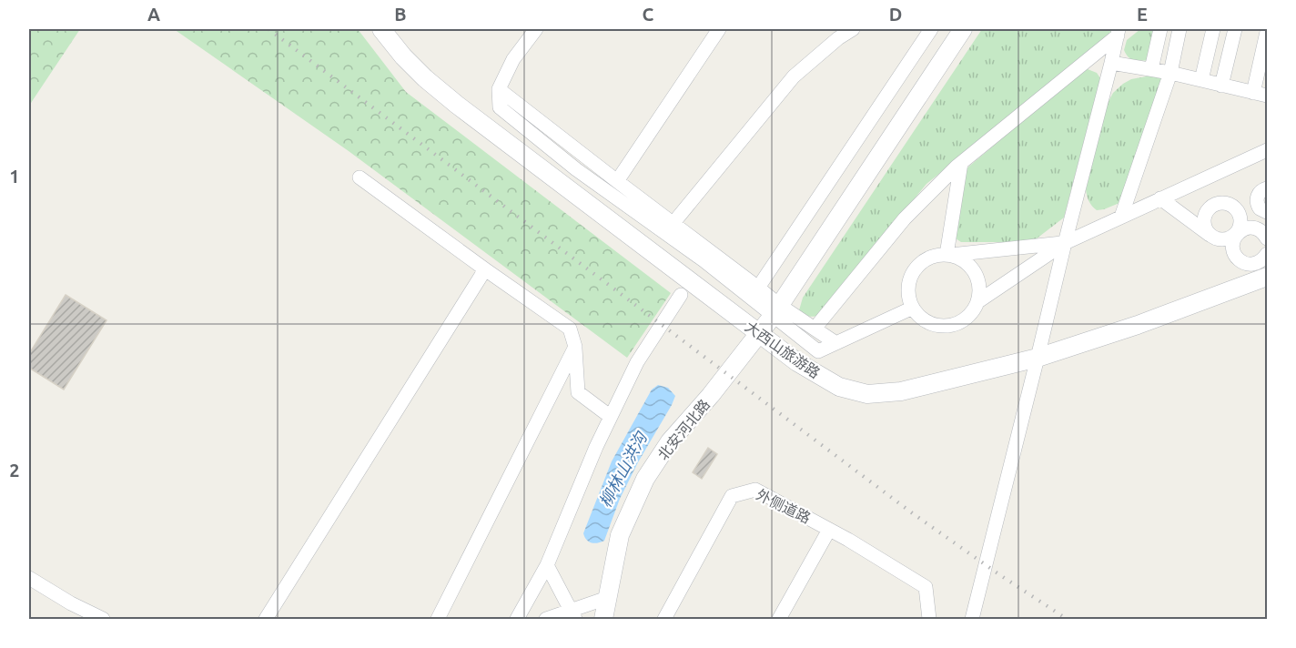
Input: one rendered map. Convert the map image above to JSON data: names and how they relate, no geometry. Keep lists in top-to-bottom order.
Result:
{
  "streets": {
    "street": ["大西山旅游路", "北安河北路", "外侧道路"]
  },
  "crossings": [
    ["大西山旅游路", "北安河北路"]
  ],
  "water": ["柳林山洪沟"],
  "grid": {
    "columns": [
      "A",
      "B",
      "C",
      "D",
      "E"
    ],
    "rows": ["1", "2"]
  }
}
